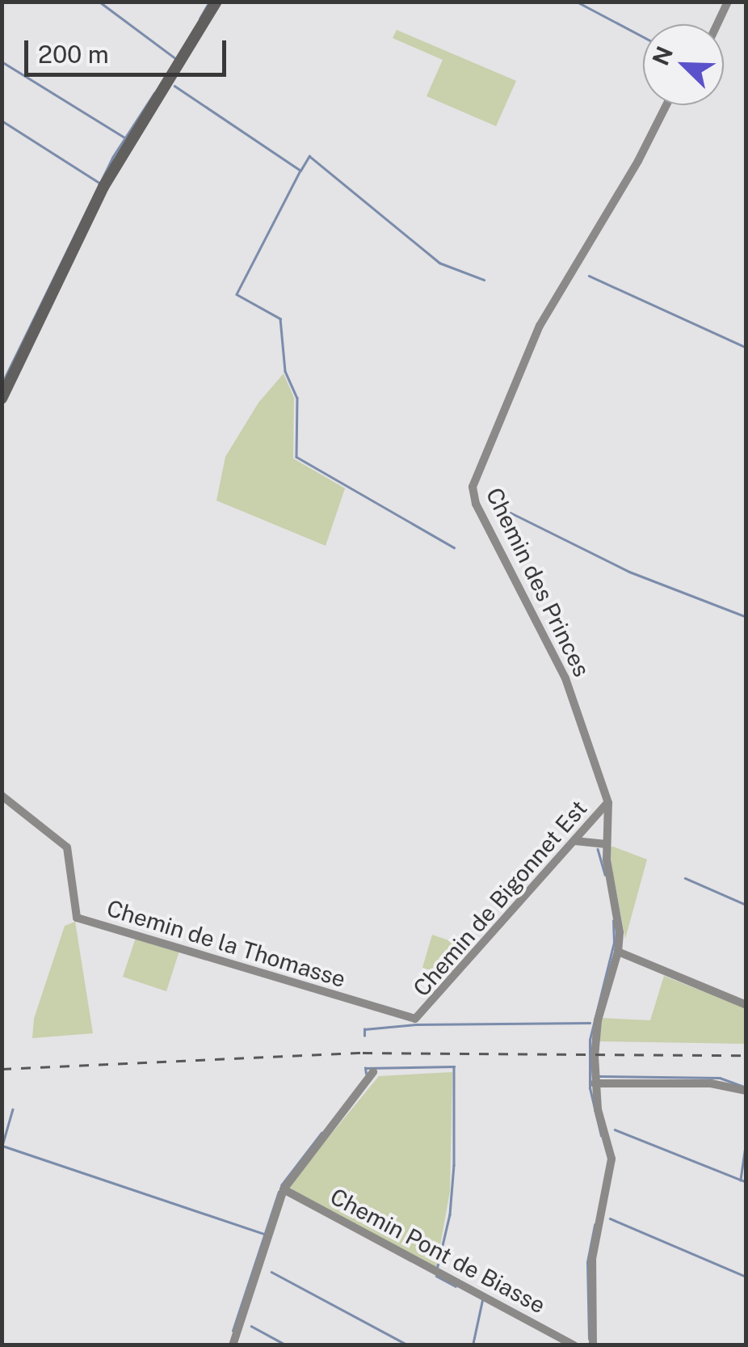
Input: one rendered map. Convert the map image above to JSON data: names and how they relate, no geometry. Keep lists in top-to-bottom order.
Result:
{
  "streets": {
    "street": [
      "Chemin des Princes",
      "Chemin de Bigonnet Est",
      "Chemin de la Thomasse",
      "Chemin Pont de Biasse"
    ]
  },
  "crossings": [
    ["Chemin des Princes", "Chemin de Bigonnet Est"],
    ["Chemin de Bigonnet Est", "Chemin de la Thomasse"]
  ],
  "scale_bar": "200 m",
  "north": "top left"
}
